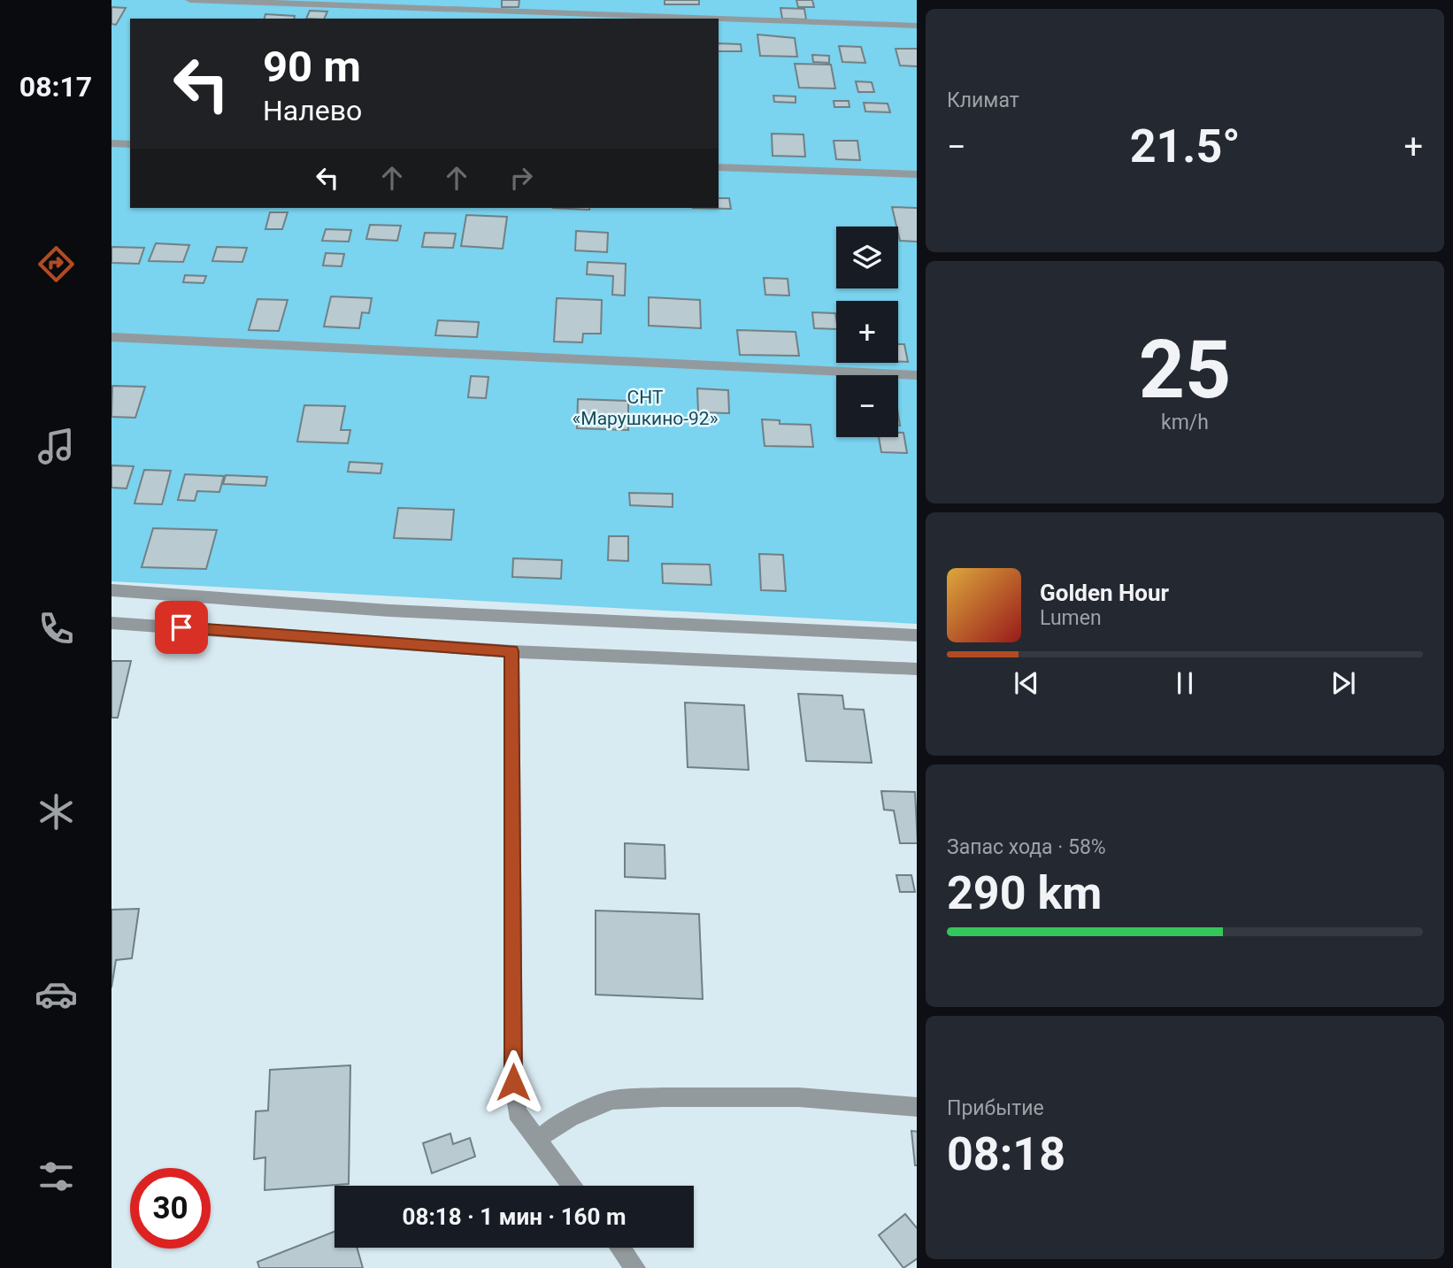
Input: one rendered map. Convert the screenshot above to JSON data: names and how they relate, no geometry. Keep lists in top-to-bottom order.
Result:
{
  "parks": ["СНТ «Марушкино-92»"],
  "page": {
    "tabs": "08:17",
    "tile": [
      "Климат",
      ["25", "km/h"],
      ["Запас хода · 58%", "290 km"],
      ["Прибытие", "08:18"]
    ],
    "turn": ["90 m", "Налево"],
    "heat": ["−", "21.5°", "+"],
    "map_buttons": ["+", "−"],
    "song": ["Golden Hour", "Lumen"],
    "limit": "30",
    "trip": "08:18 · 1 мин · 160 m"
  }
}
